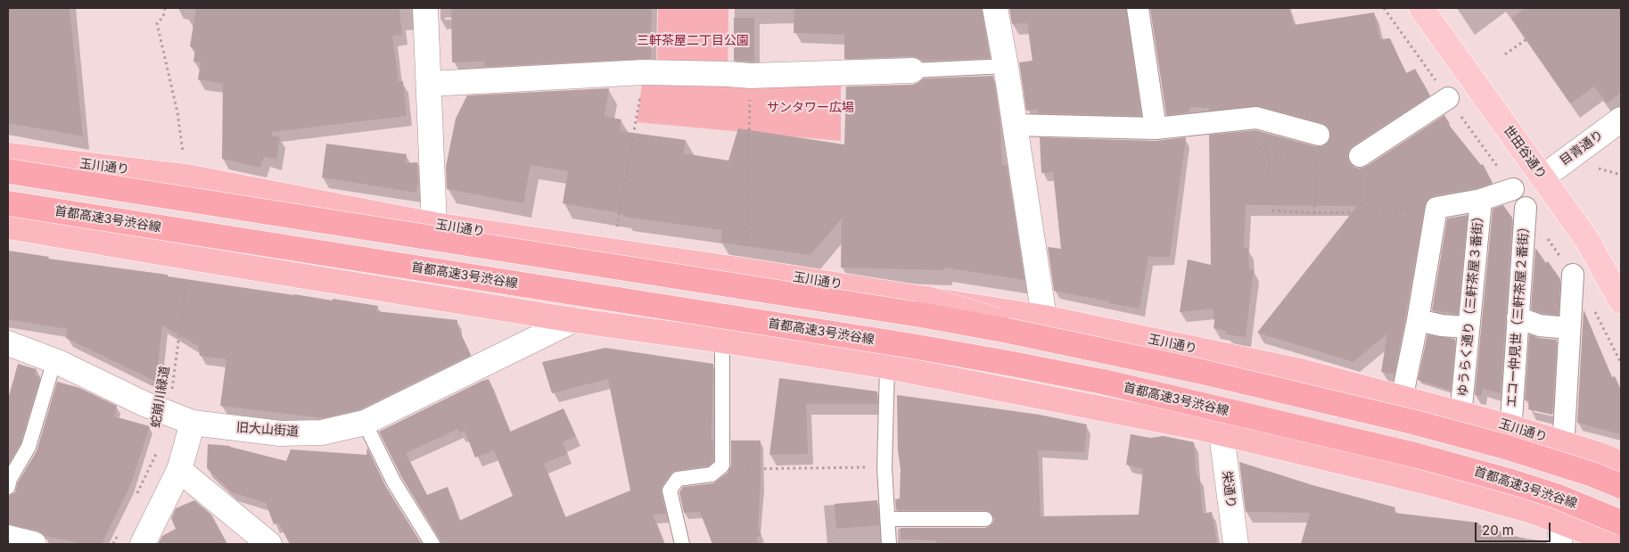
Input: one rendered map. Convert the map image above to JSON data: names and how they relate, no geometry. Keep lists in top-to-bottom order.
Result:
{
  "streets": {
    "highway": ["玉川通り", "首都高速3号渋谷線"],
    "main road": ["世田谷通り"],
    "street": [
      "目青通り",
      "ゆうらく通り（三軒茶屋３番街）",
      "エコー仲見世（三軒茶屋２番街）",
      "旧大山街道",
      "栄通り"
    ],
    "path": ["蛇崩川緑道"]
  },
  "crossings": [
    ["目青通り", "世田谷通り"],
    ["蛇崩川緑道", "旧大山街道"]
  ],
  "parks": ["三軒茶屋二丁目公園", "サンタワー広場"],
  "scale_bar": "20 m"
}
